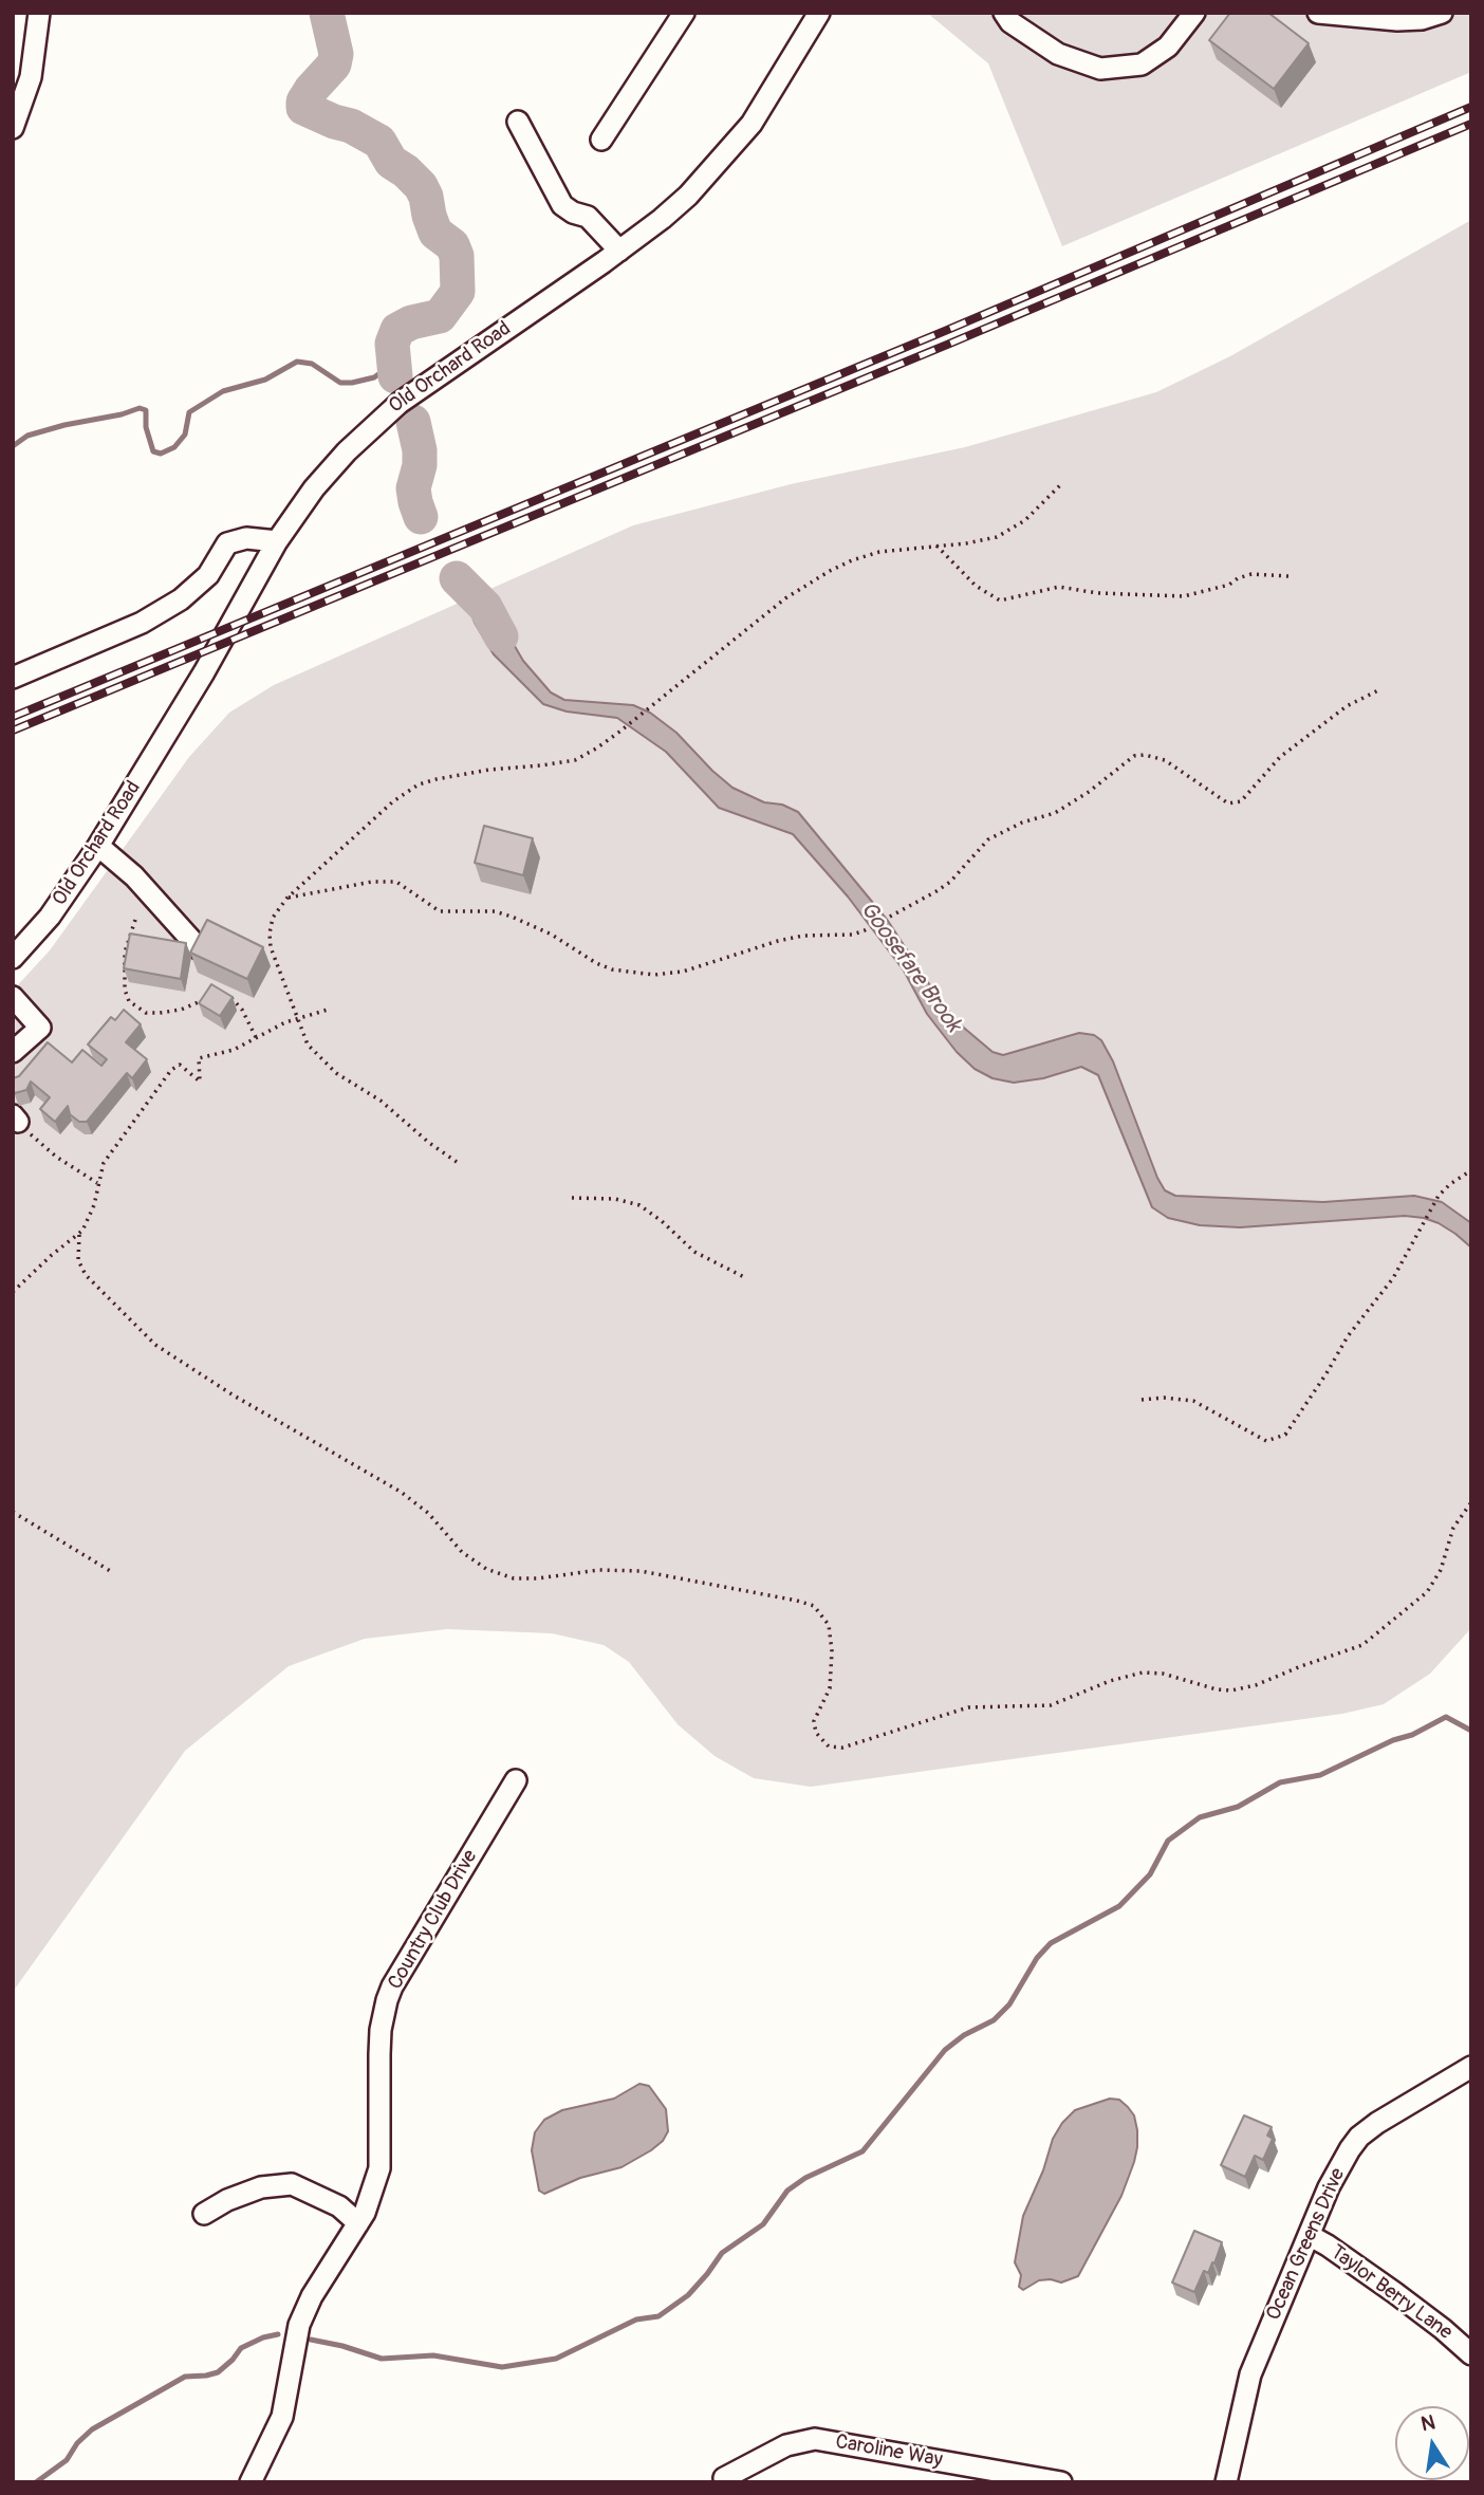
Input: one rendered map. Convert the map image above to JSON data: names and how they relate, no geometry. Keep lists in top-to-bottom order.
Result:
{
  "streets": {
    "street": [
      "Old Orchard Road",
      "Country Club Drive",
      "Ocean Greens Drive",
      "Taylor Berry Lane",
      "Caroline Way"
    ]
  },
  "crossings": [
    ["Ocean Greens Drive", "Taylor Berry Lane"]
  ],
  "water": ["Goosefare Brook"],
  "north": "top"
}
